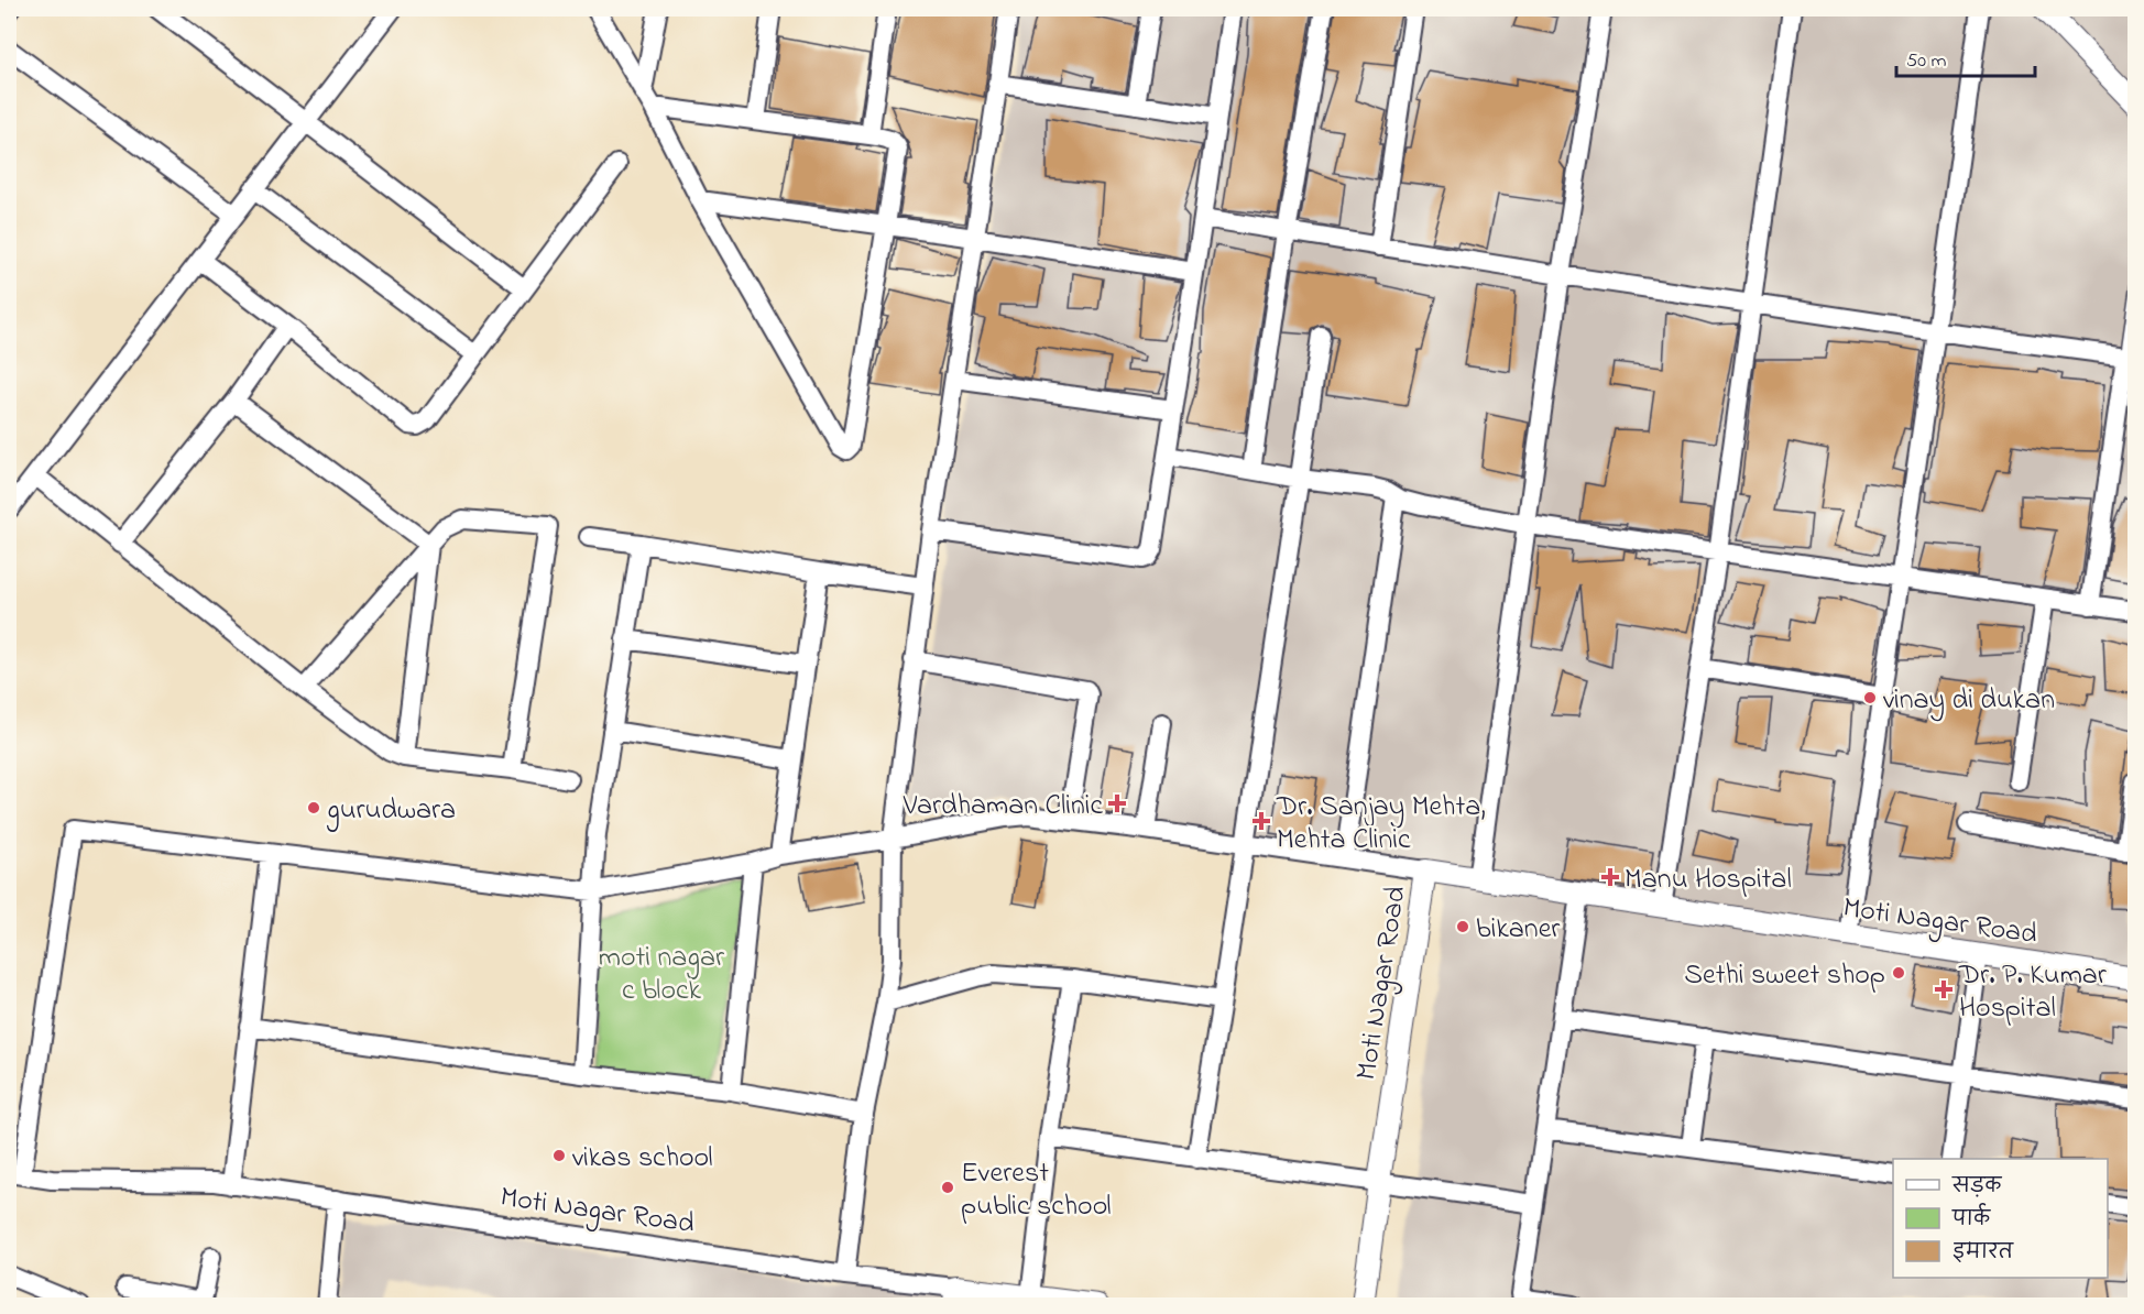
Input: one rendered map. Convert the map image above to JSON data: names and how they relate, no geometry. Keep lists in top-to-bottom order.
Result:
{
  "streets": {
    "street": ["Moti Nagar Road"]
  },
  "parks": ["moti nagar c block"],
  "places": {
    "other": [
      "vinay di dukan",
      "gurudwara",
      "bikaner",
      "Sethi sweet shop",
      "vikas school",
      "Everest public school"
    ],
    "health": [
      "Vardhaman Clinic",
      "Dr. Sanjay Mehta, Mehta Clinic",
      "Manu Hospital",
      "Dr. P. Kumar Hospital"
    ]
  },
  "legend": ["सड़क", "पार्क", "इमारत"],
  "scale_bar": "50 m"
}
